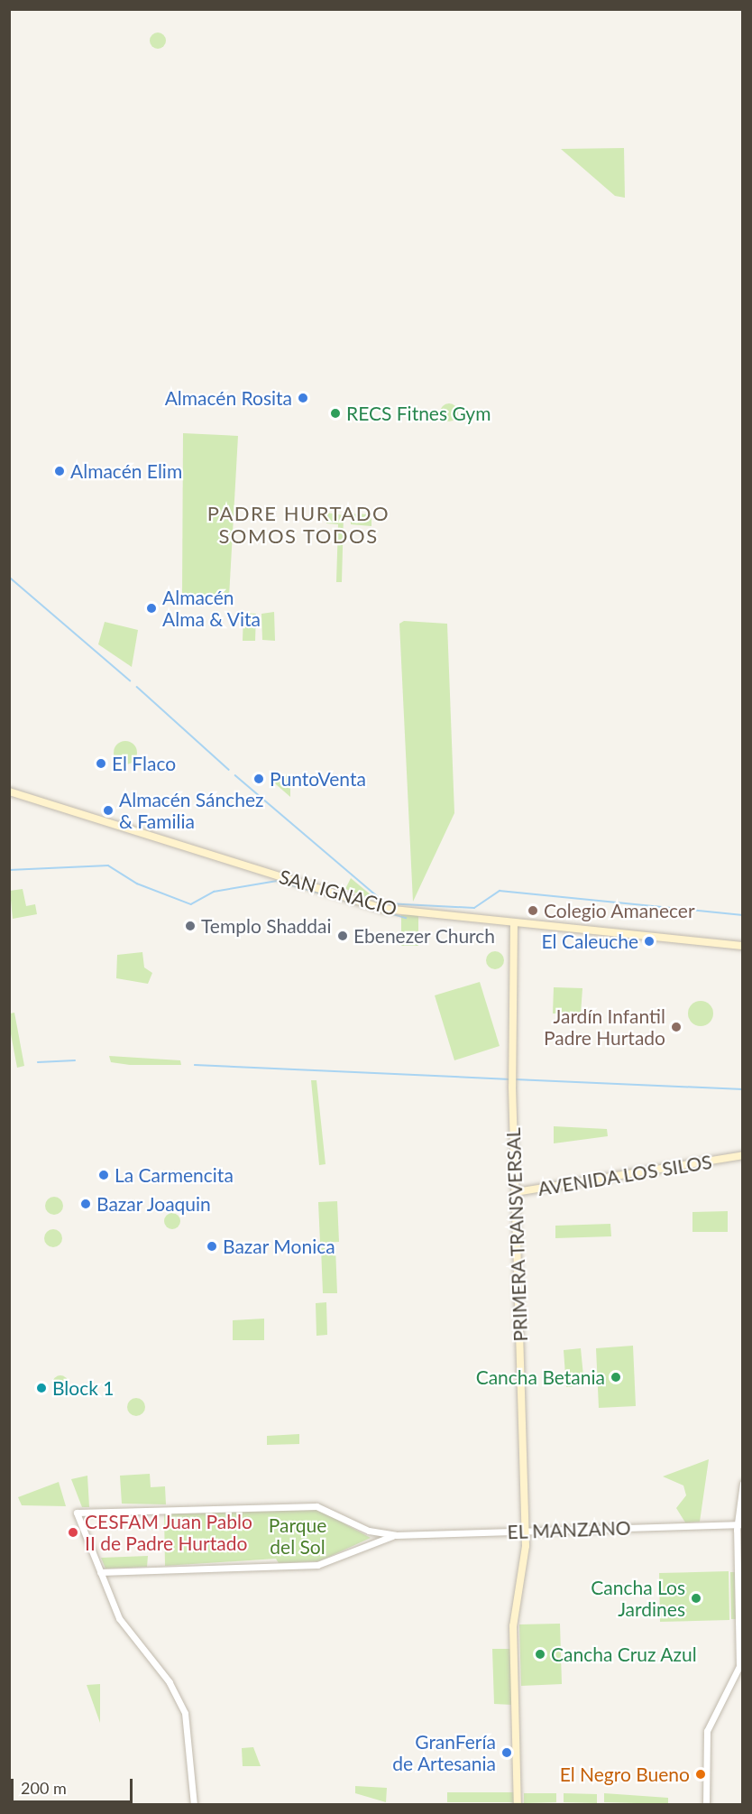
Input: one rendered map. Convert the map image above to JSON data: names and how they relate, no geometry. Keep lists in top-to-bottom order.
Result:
{
  "streets": {
    "main road": ["SAN IGNACIO", "AVENIDA LOS SILOS", "PRIMERA TRANSVERSAL"],
    "street": ["EL MANZANO"]
  },
  "crossings": [
    ["SAN IGNACIO", "PRIMERA TRANSVERSAL"],
    ["AVENIDA LOS SILOS", "PRIMERA TRANSVERSAL"],
    ["PRIMERA TRANSVERSAL", "EL MANZANO"]
  ],
  "districts": ["PADRE HURTADO SOMOS TODOS"],
  "parks": ["Parque del Sol"],
  "places": [
    "Almacén Rosita",
    "RECS Fitnes Gym",
    "Almacén Elim",
    "Almacén Alma & Vita",
    "El Flaco",
    "PuntoVenta",
    "Almacén Sánchez & Familia",
    "Colegio Amanecer",
    "Templo Shaddai",
    "Ebenezer Church",
    "El Caleuche",
    "Jardín Infantil Padre Hurtado",
    "La Carmencita",
    "Bazar Joaquin",
    "Bazar Monica",
    "Cancha Betania",
    "Block 1",
    "CESFAM Juan Pablo II de Padre Hurtado",
    "Cancha Los Jardines",
    "Cancha Cruz Azul",
    "GranFería de Artesania",
    "El Negro Bueno"
  ],
  "scale_bar": "200 m"
}
